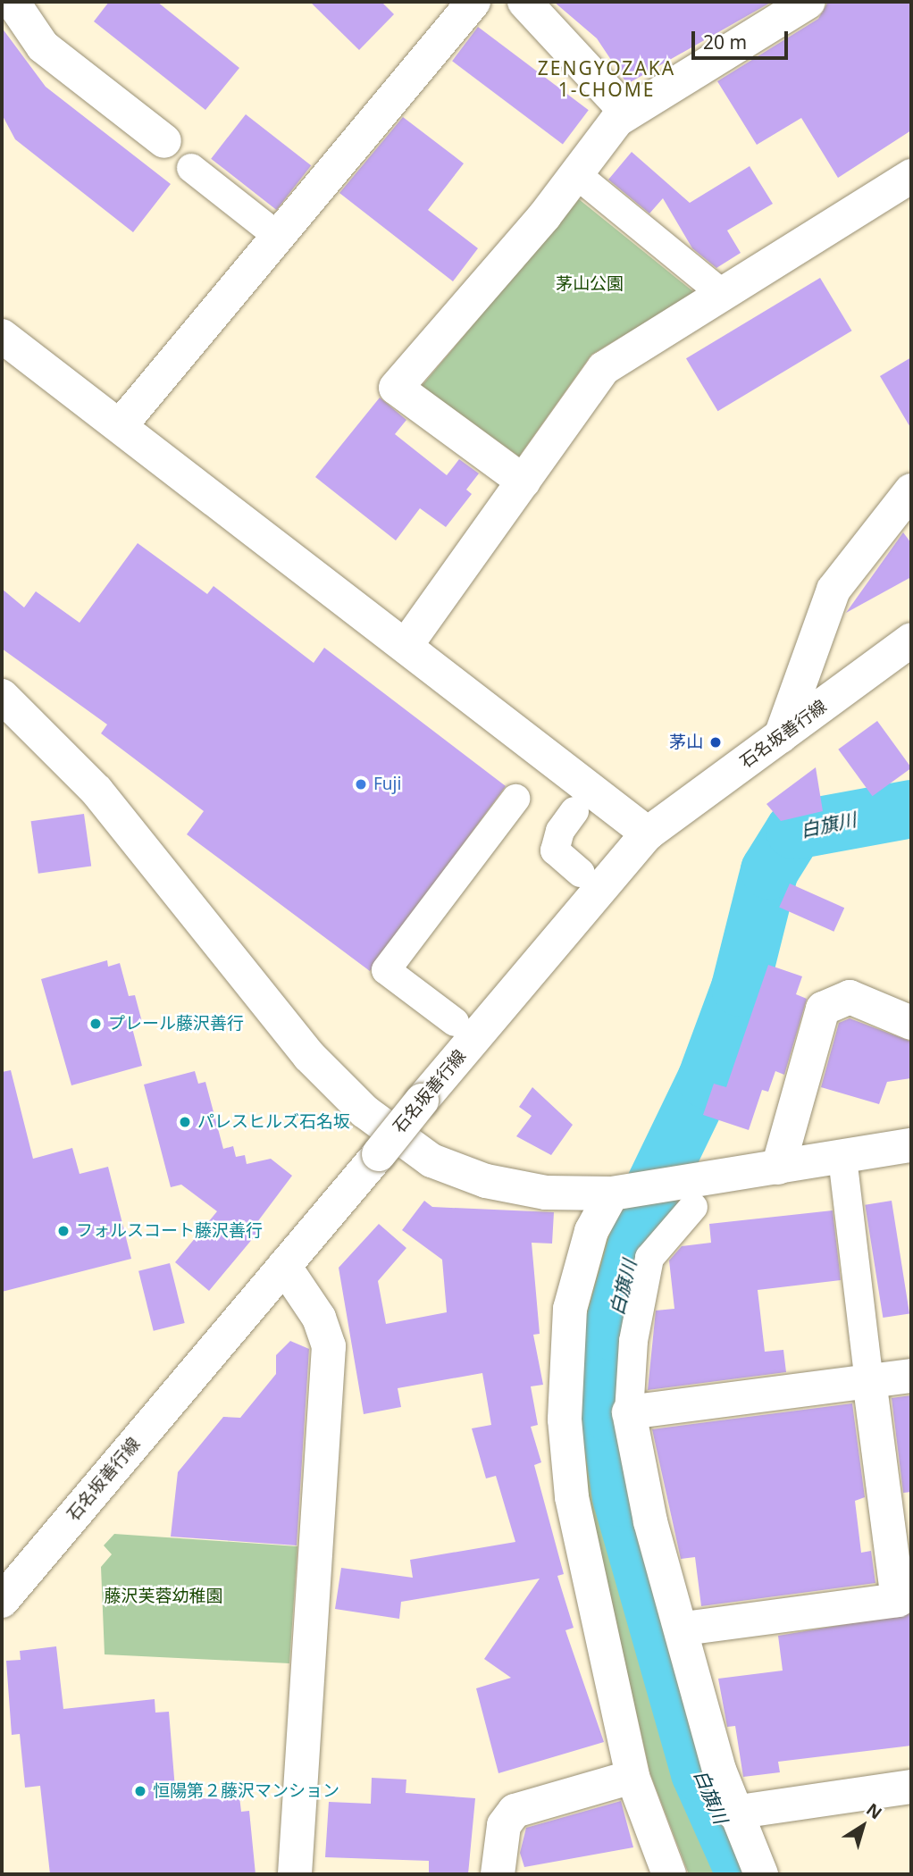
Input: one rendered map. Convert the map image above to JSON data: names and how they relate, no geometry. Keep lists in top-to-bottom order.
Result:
{
  "streets": {
    "street": ["石名坂善行線"]
  },
  "districts": ["ZENGYOZAKA 1-CHOME"],
  "water": ["白旗川"],
  "parks": ["茅山公園", "藤沢芙蓉幼稚園"],
  "places": [
    "茅山",
    "Fuji",
    "プレール藤沢善行",
    "パレスヒルズ石名坂",
    "フォルスコート藤沢善行",
    "恒陽第２藤沢マンション"
  ],
  "scale_bar": "20 m",
  "north": "top right"
}
